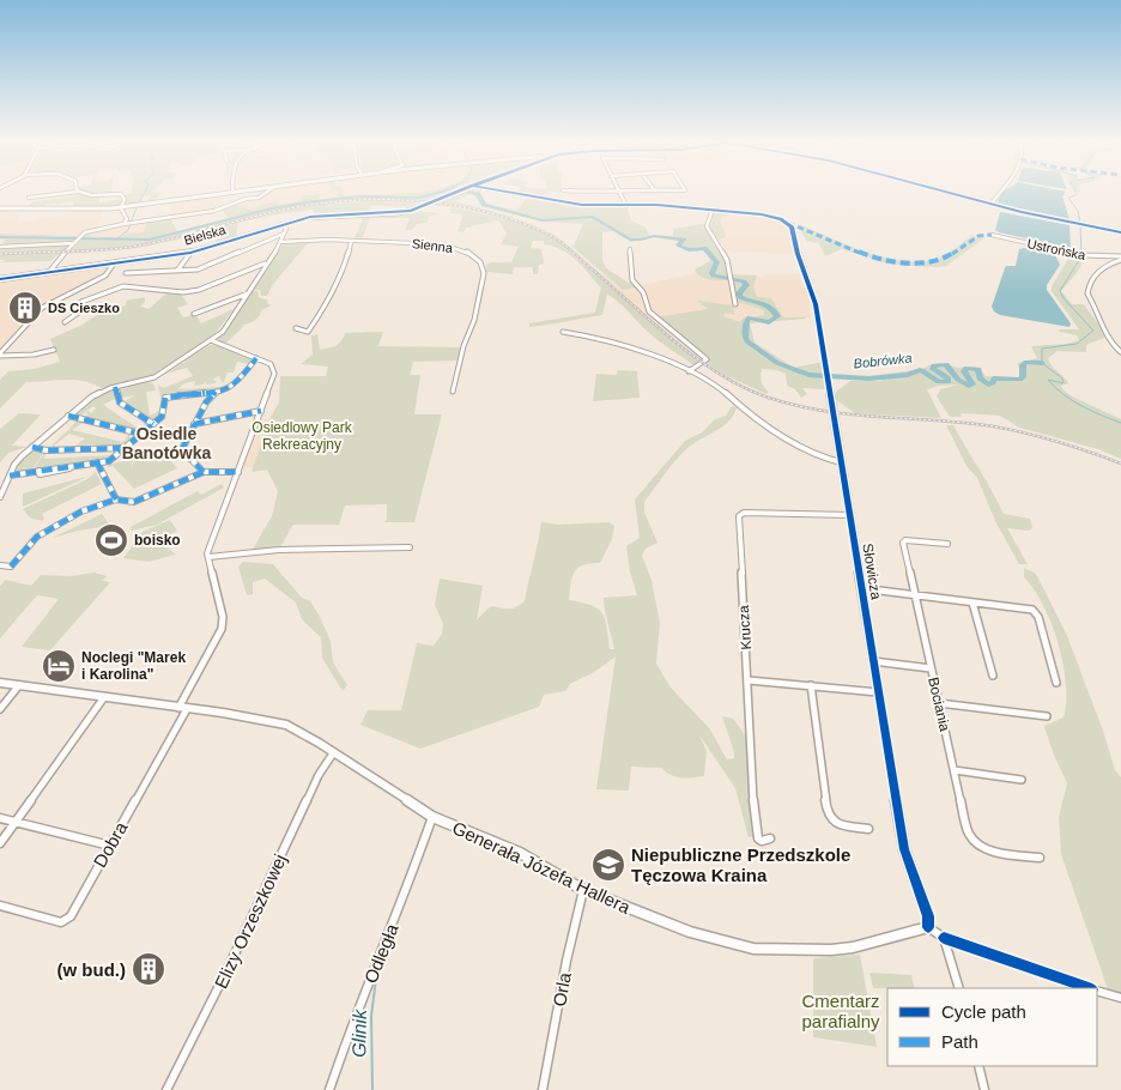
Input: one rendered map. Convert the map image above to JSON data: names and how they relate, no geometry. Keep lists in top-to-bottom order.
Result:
{
  "streets": {
    "street": [
      "Bielska",
      "Sienna",
      "Ustrońska",
      "Słowicza",
      "Krucza",
      "Bociania",
      "Dobra",
      "Generała Józefa Hallera",
      "Elizy Orzeszkowej",
      "Odległa",
      "Orla"
    ]
  },
  "crossings": [
    ["Słowicza", "Krucza"],
    ["Słowicza", "Generała Józefa Hallera"],
    ["Dobra", "Generała Józefa Hallera"],
    ["Generała Józefa Hallera", "Elizy Orzeszkowej"],
    ["Generała Józefa Hallera", "Odległa"],
    ["Generała Józefa Hallera", "Orla"]
  ],
  "districts": ["Osiedle Banotówka"],
  "water": ["Bobrówka", "Glinik"],
  "parks": ["Osiedlowy Park Rekreacyjny", "Cmentarz parafialny"],
  "places": {
    "building": ["DS Cieszko", "(w bud.)"],
    "sports": ["boisko"],
    "hotel": ["Noclegi \"Marek i Karolina\""],
    "school or university": ["Niepubliczne Przedszkole Tęczowa Kraina"]
  },
  "legend": ["Cycle path", "Path"]
}
